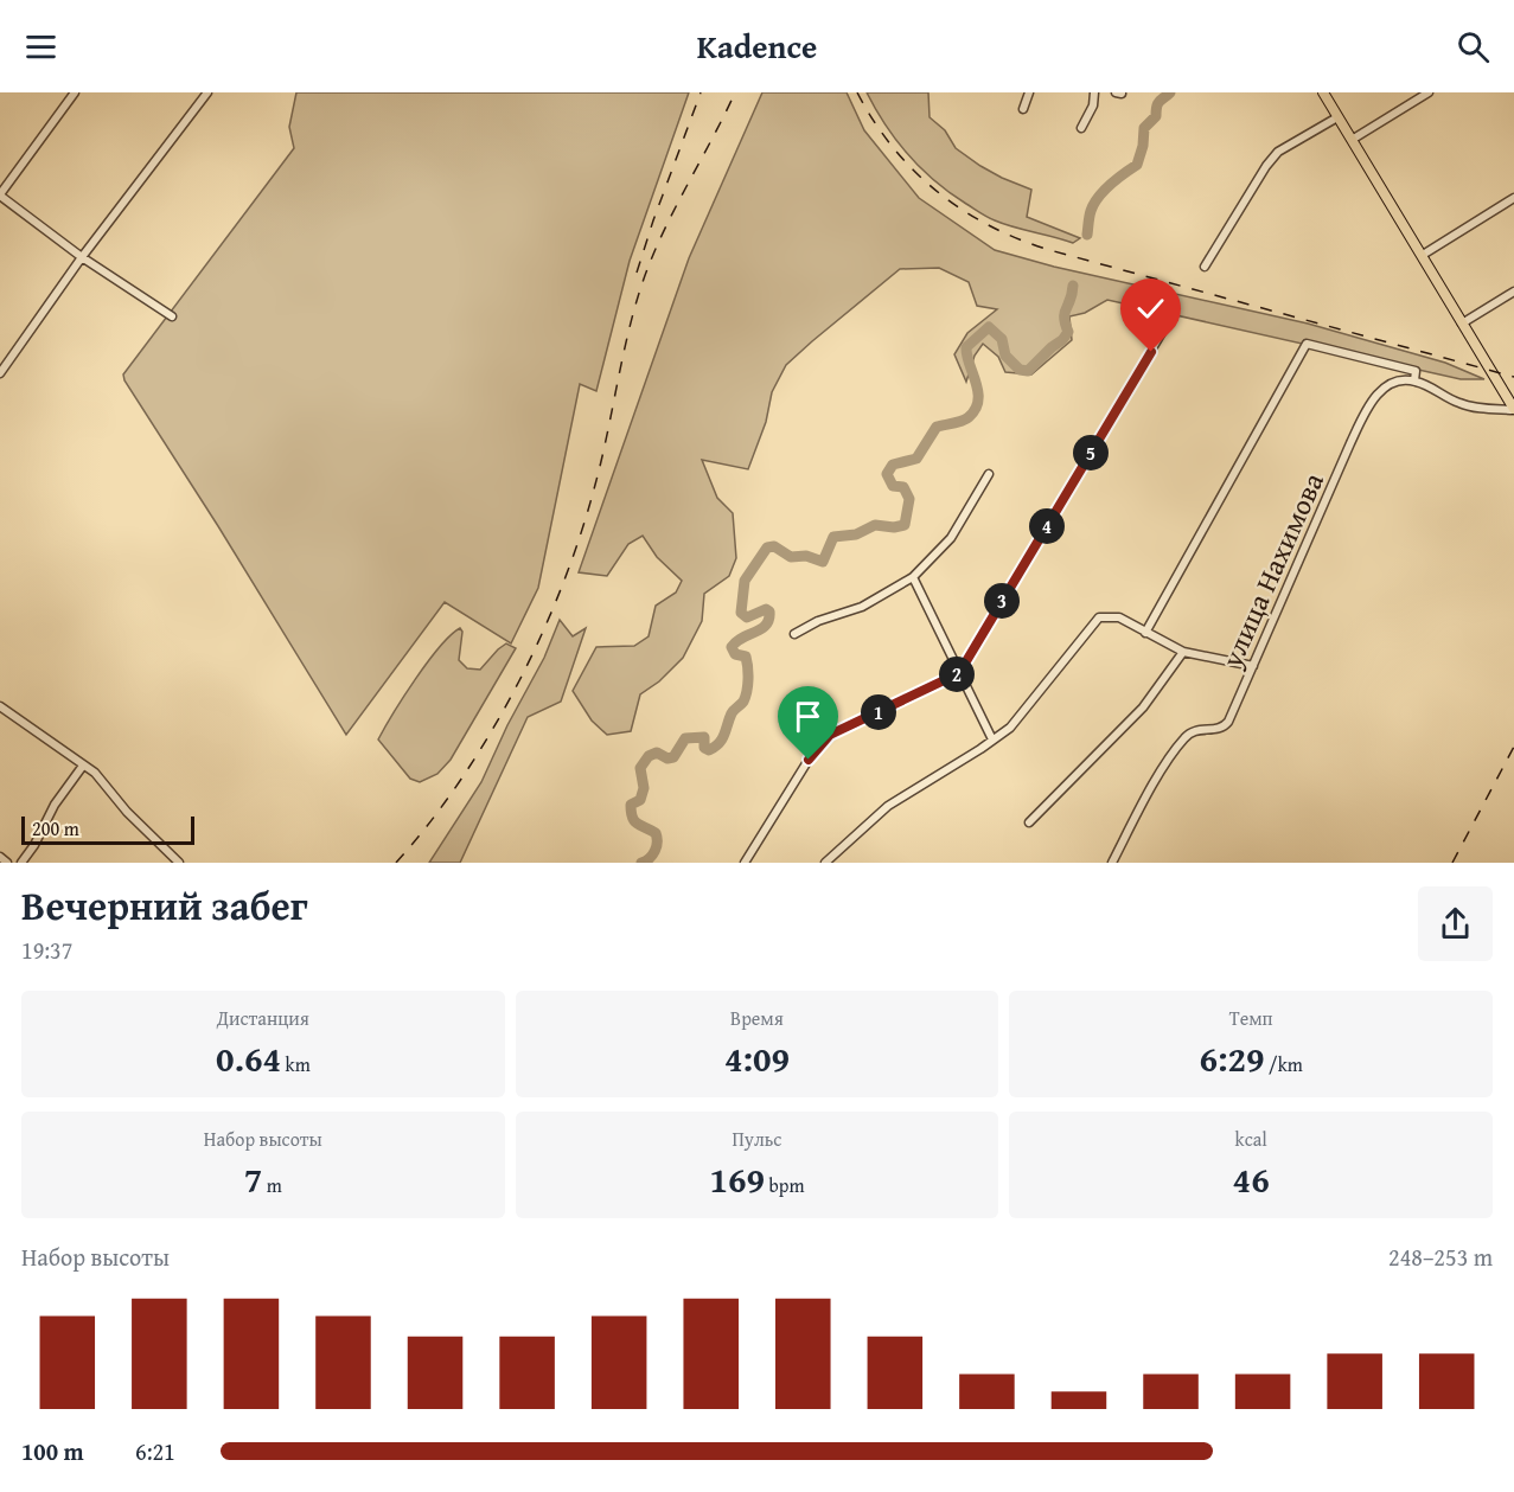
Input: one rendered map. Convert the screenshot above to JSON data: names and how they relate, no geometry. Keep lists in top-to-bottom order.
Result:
{
  "streets": {
    "street": ["улица Нахимова"]
  },
  "scale_bar": "200 m",
  "page": {
    "header": "Kadence",
    "pins": [
      "5",
      "4",
      "3",
      "2",
      "1"
    ],
    "scale": "200 m",
    "heading": ["Вечерний забег", "19:37"],
    "stats": [
      ["Дистанция", "0.64 km"],
      ["Время", "4:09"],
      ["Темп", "6:29 /km"],
      ["Набор высоты", "7 m"],
      ["Пульс", "169 bpm"],
      ["kcal", "46"]
    ],
    "chart": ["Набор высоты", "248–253 m"],
    "list": [
      {
        "name": "100 m",
        "note": "6:21"
      }
    ]
  }
}
